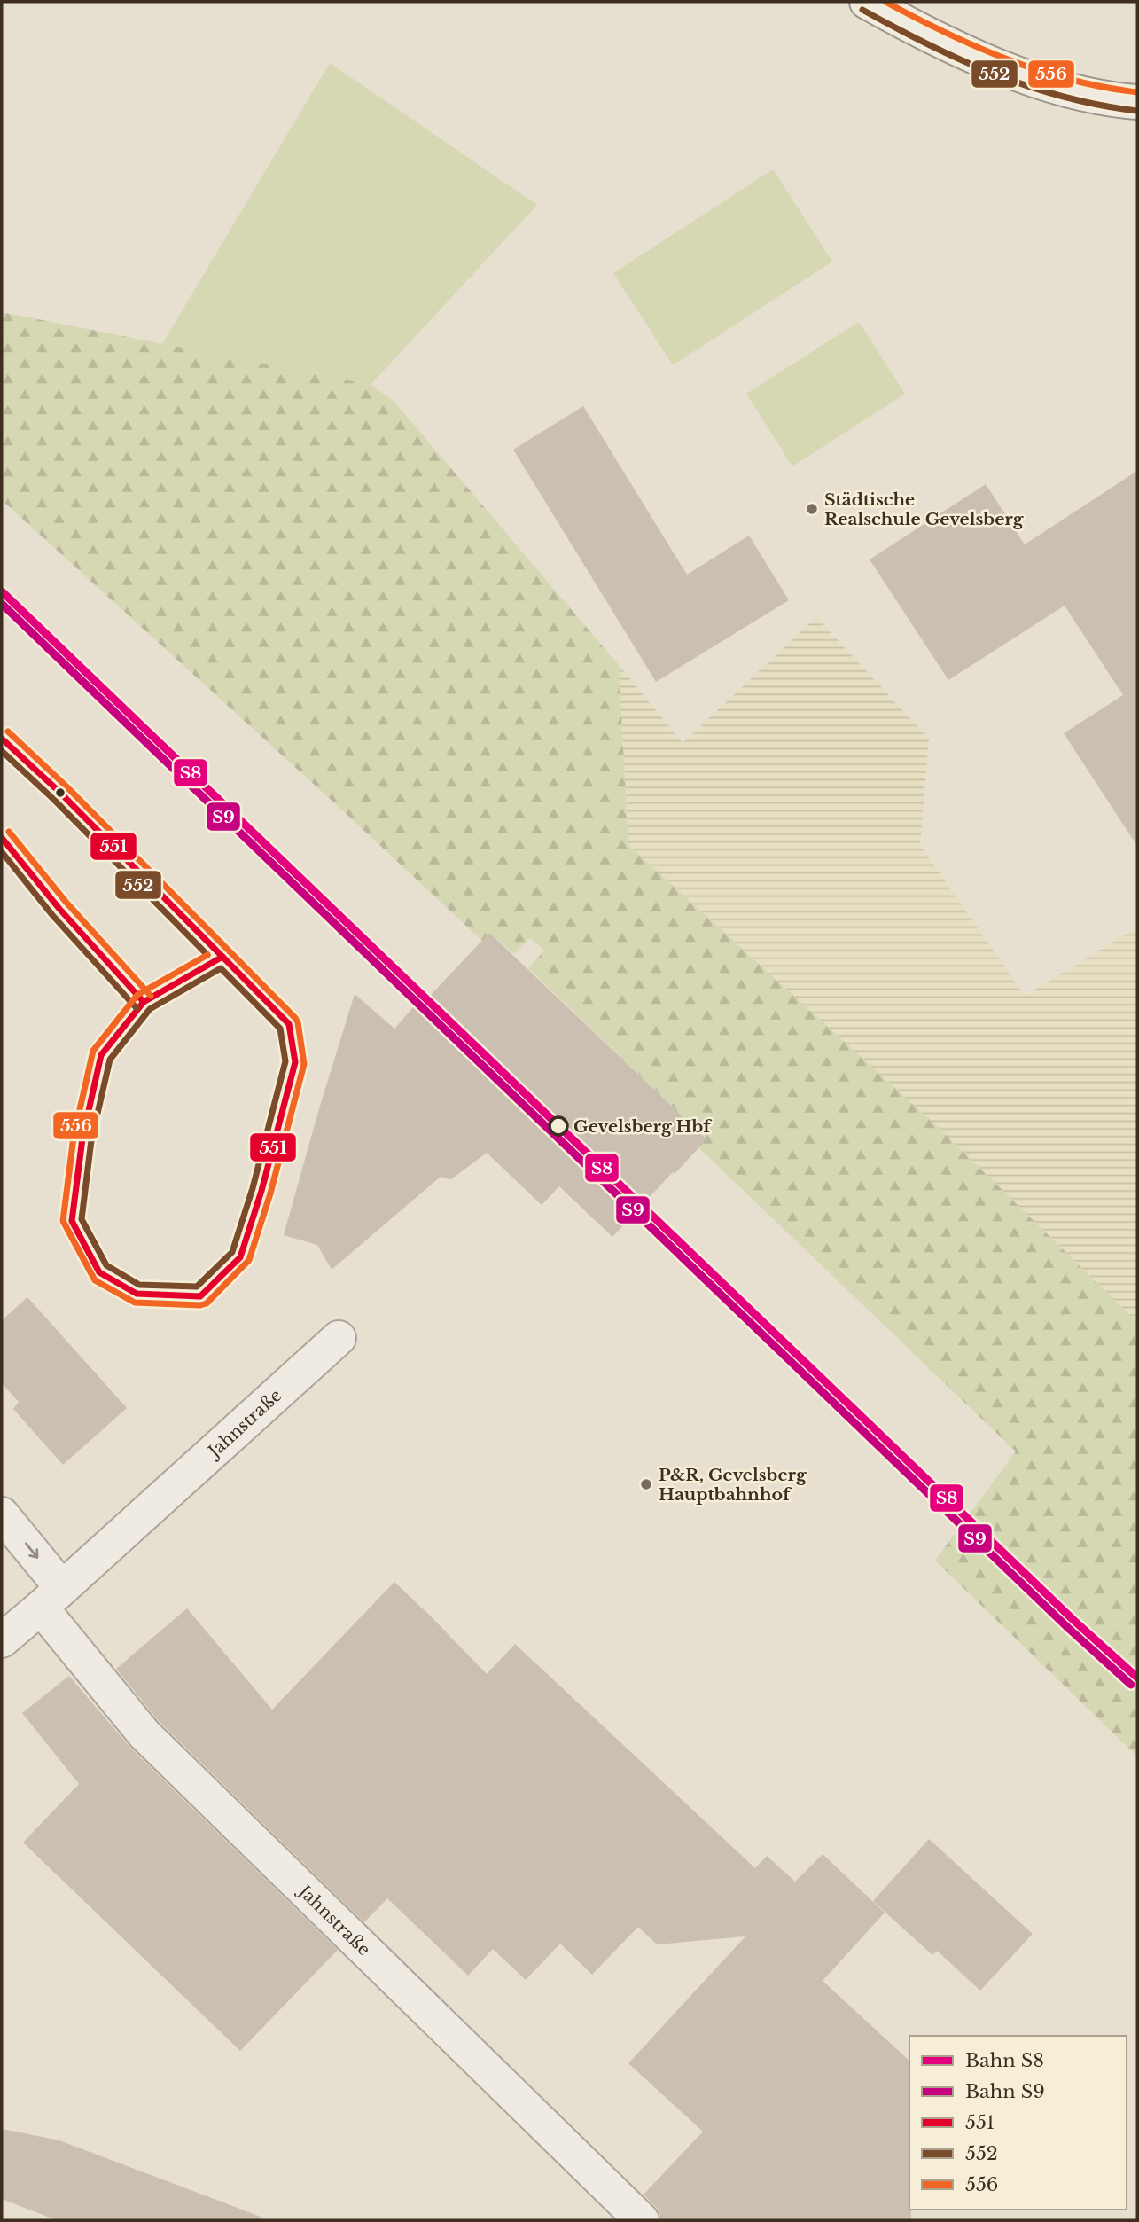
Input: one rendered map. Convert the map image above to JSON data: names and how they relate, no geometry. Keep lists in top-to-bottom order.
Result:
{
  "streets": {
    "street": ["Jahnstraße"]
  },
  "places": ["Städtische Realschule Gevelsberg", "Gevelsberg Hbf", "P&R, Gevelsberg Hauptbahnhof"],
  "lines": [
    "transit line 556",
    "transit line 552",
    "rail line S8",
    "rail line S9",
    "transit line 551"
  ],
  "legend": [
    "Bahn S8",
    "Bahn S9",
    "551",
    "552",
    "556"
  ]
}
